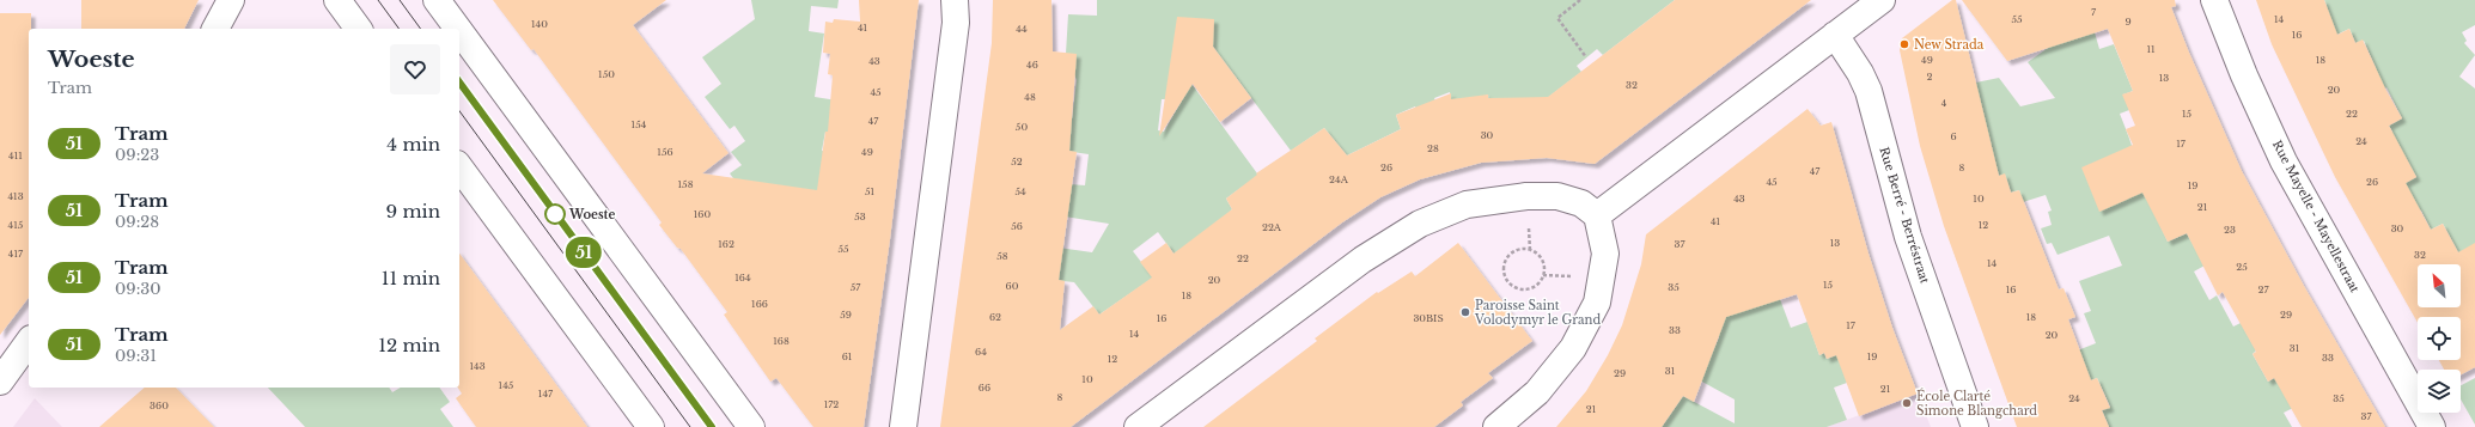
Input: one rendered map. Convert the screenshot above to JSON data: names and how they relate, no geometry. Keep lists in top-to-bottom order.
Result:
{
  "streets": {
    "street": ["Rue Berré - Berréstraat", "Rue Mayelle - Mayellestraat"]
  },
  "places": [
    "New Strada",
    "Woeste",
    "Paroisse Saint Volodymyr le Grand",
    "École Clarté Simone Blangchard"
  ],
  "lines": ["tram line 51"],
  "house_numbers": [
    "7",
    "55",
    "14",
    "9",
    "140",
    "41",
    "44",
    "16",
    "11",
    "49",
    "18",
    "43",
    "46",
    "150",
    "2",
    "13",
    "32",
    "20",
    "45",
    "48",
    "4",
    "15",
    "22",
    "47",
    "154",
    "50",
    "30",
    "6",
    "24",
    "17",
    "28",
    "156",
    "49",
    "411",
    "52",
    "26",
    "8",
    "47",
    "24A",
    "45",
    "26",
    "158",
    "19",
    "51",
    "54",
    "413",
    "43",
    "10",
    "21",
    "160",
    "53",
    "41",
    "415",
    "12",
    "56",
    "22A",
    "30",
    "23",
    "13",
    "162",
    "37",
    "55",
    "417",
    "32",
    "58",
    "22",
    "14",
    "25",
    "164",
    "20",
    "15",
    "60",
    "57",
    "35",
    "16",
    "27",
    "18",
    "166",
    "59",
    "29",
    "62",
    "18",
    "16",
    "30BIS",
    "17",
    "33",
    "14",
    "20",
    "168",
    "31",
    "64",
    "61",
    "19",
    "33",
    "12",
    "143",
    "31",
    "29",
    "10",
    "145",
    "66",
    "21",
    "147",
    "8",
    "24",
    "35",
    "172",
    "360",
    "21",
    "37"
  ],
  "north": "top left",
  "page": {
    "on_map": "51",
    "heading": ["Woeste", "Tram"],
    "list": [
      {
        "mark": "51",
        "name": "Tram",
        "note": "09:23",
        "value": "4 min"
      },
      {
        "mark": "51",
        "name": "Tram",
        "note": "09:28",
        "value": "9 min"
      },
      {
        "mark": "51",
        "name": "Tram",
        "note": "09:30",
        "value": "11 min"
      },
      {
        "mark": "51",
        "name": "Tram",
        "note": "09:31",
        "value": "12 min"
      }
    ]
  }
}
